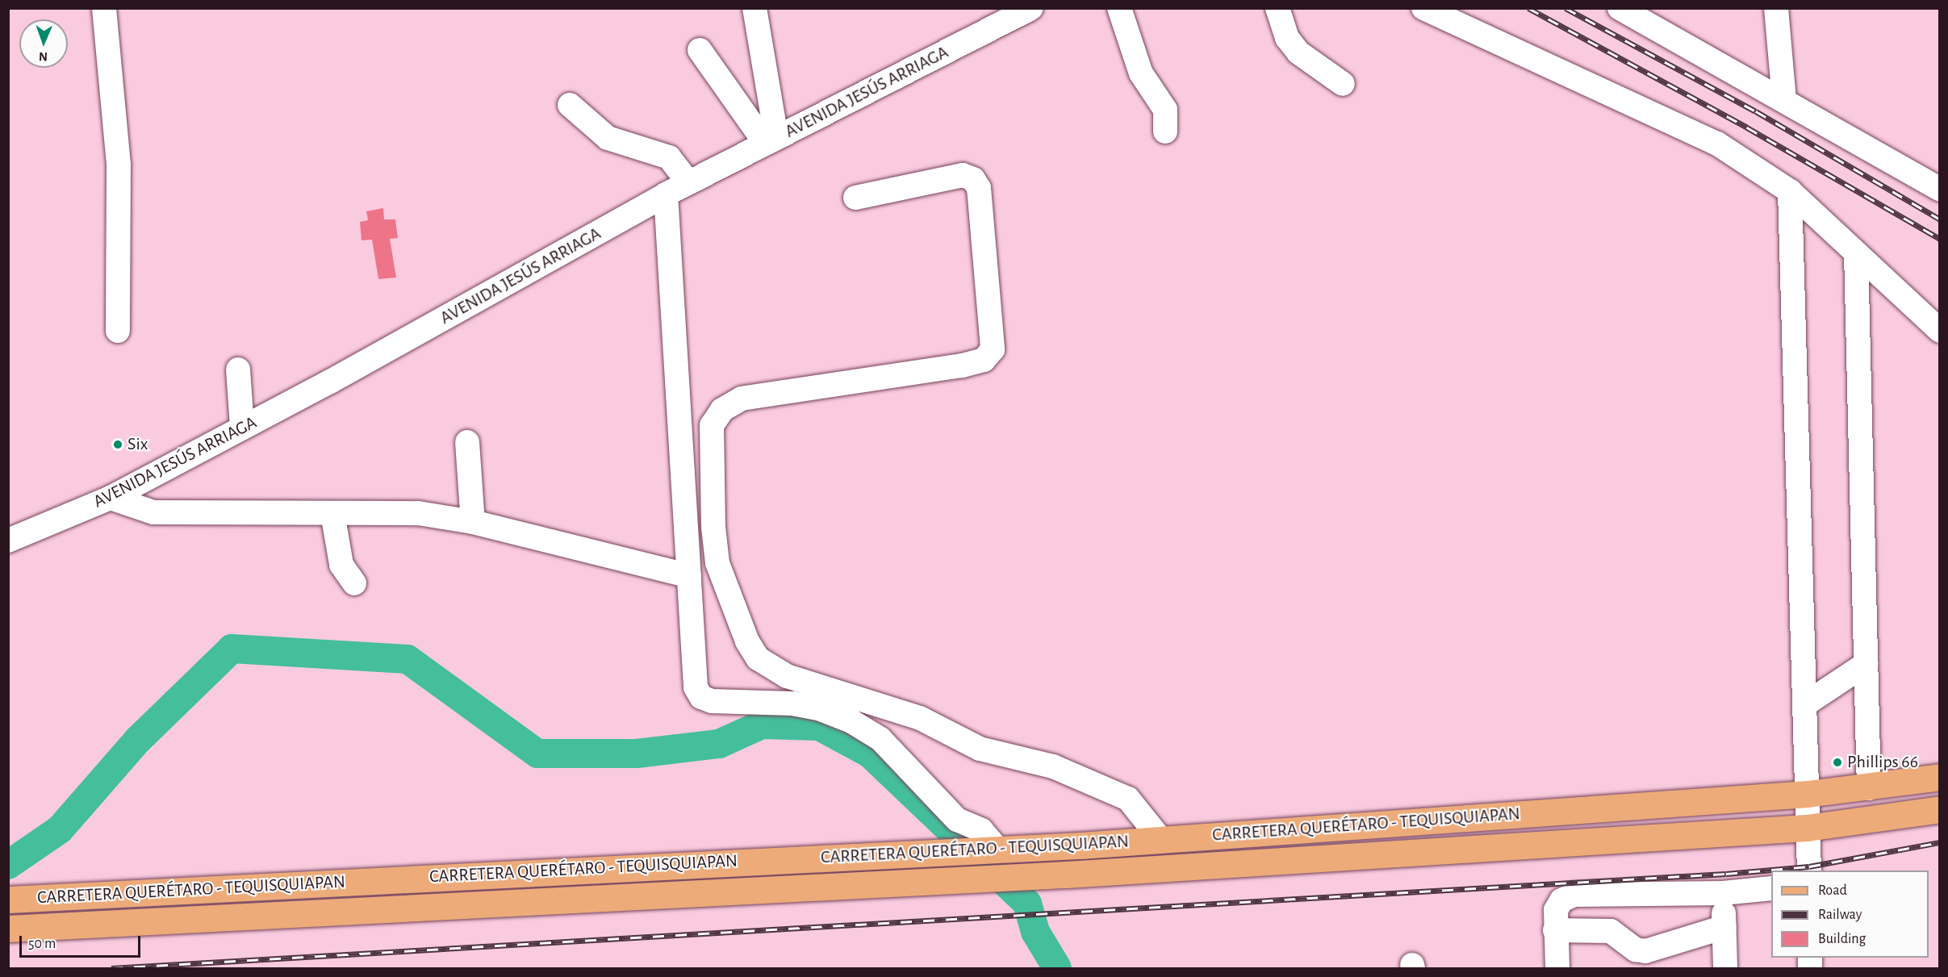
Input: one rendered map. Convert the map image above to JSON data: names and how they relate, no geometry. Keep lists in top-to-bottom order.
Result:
{
  "streets": {
    "main road": ["CARRETERA QUERÉTARO - TEQUISQUIAPAN"],
    "street": ["AVENIDA JESÚS ARRIAGA"]
  },
  "places": ["Six", "Phillips 66"],
  "legend": ["Road", "Railway", "Building"],
  "scale_bar": "50 m",
  "north": "bottom"
}
